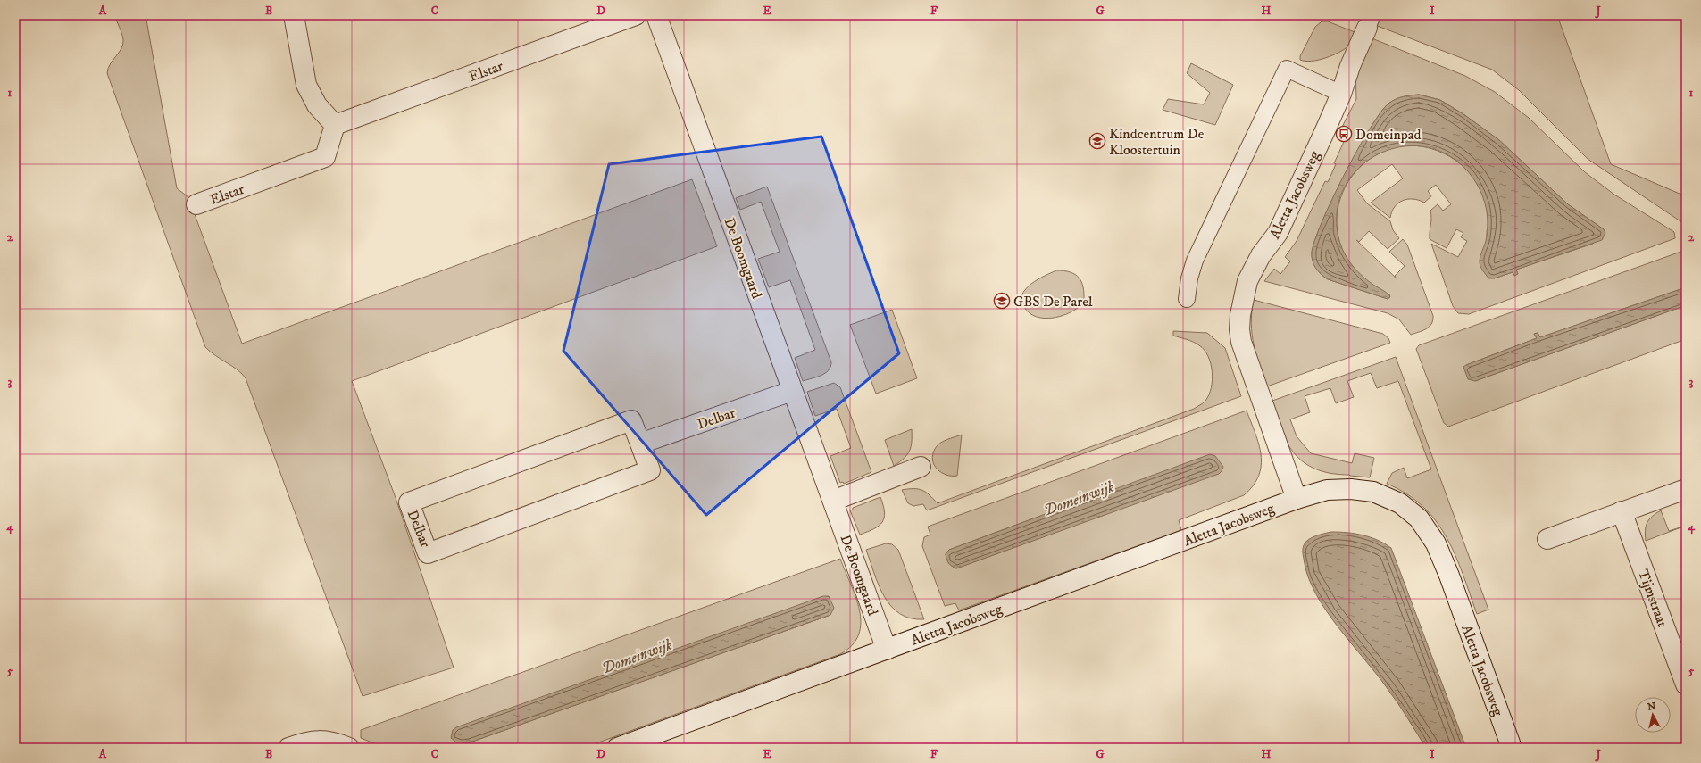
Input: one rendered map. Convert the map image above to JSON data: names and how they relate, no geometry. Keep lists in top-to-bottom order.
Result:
{
  "streets": {
    "street": [
      "Elstar",
      "Aletta Jacobsweg",
      "De Boomgaard",
      "Delbar",
      "Tijmstraat"
    ]
  },
  "crossings": [
    ["Aletta Jacobsweg", "De Boomgaard"],
    ["De Boomgaard", "Delbar"]
  ],
  "water": ["Domeinwijk"],
  "places": {
    "bus stop": ["Domeinpad"],
    "school or university": ["Kindcentrum De Kloostertuin", "GBS De Parel"]
  },
  "north": "top",
  "grid": {
    "columns": [
      "A",
      "B",
      "C",
      "D",
      "E",
      "F",
      "G",
      "H",
      "I",
      "J"
    ],
    "rows": [
      "1",
      "2",
      "3",
      "4",
      "5"
    ]
  }
}
